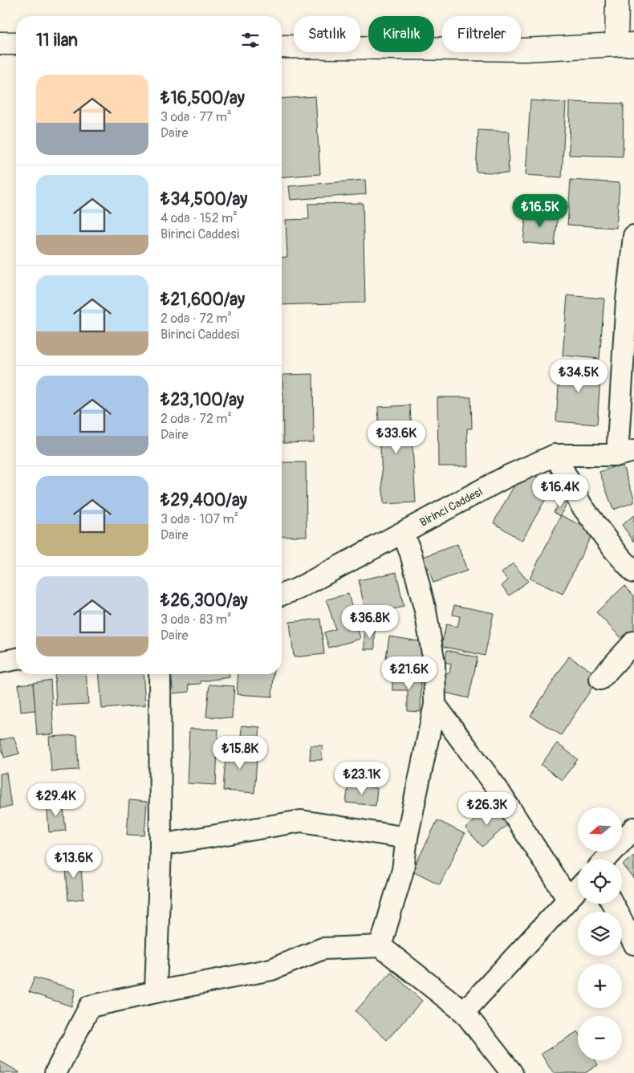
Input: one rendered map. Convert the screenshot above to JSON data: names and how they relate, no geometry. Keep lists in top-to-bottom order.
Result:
{
  "streets": {
    "street": ["Birinci Caddesi"]
  },
  "north": "left",
  "page": {
    "chip": ["Satılık", "Kiralık", "Filtreler"],
    "heading": "11 ilan",
    "list": [
      {
        "name": "₺16,500/ay",
        "note": "3 oda · 77 m² · Daire"
      },
      {
        "name": "₺34,500/ay",
        "note": "4 oda · 152 m² · Birinci Caddesi"
      },
      {
        "name": "₺21,600/ay",
        "note": "2 oda · 72 m² · Birinci Caddesi"
      },
      {
        "name": "₺23,100/ay",
        "note": "2 oda · 72 m² · Daire"
      },
      {
        "name": "₺29,400/ay",
        "note": "3 oda · 107 m² · Daire"
      },
      {
        "name": "₺26,300/ay",
        "note": "3 oda · 83 m² · Daire"
      }
    ],
    "price": [
      "₺16.5K",
      "₺34.5K",
      "₺33.6K",
      "₺16.4K",
      "₺36.8K",
      "₺21.6K",
      "₺15.8K",
      "₺23.1K",
      "₺29.4K",
      "₺26.3K",
      "₺13.6K"
    ],
    "map_buttons": ["+", "−"]
  }
}
